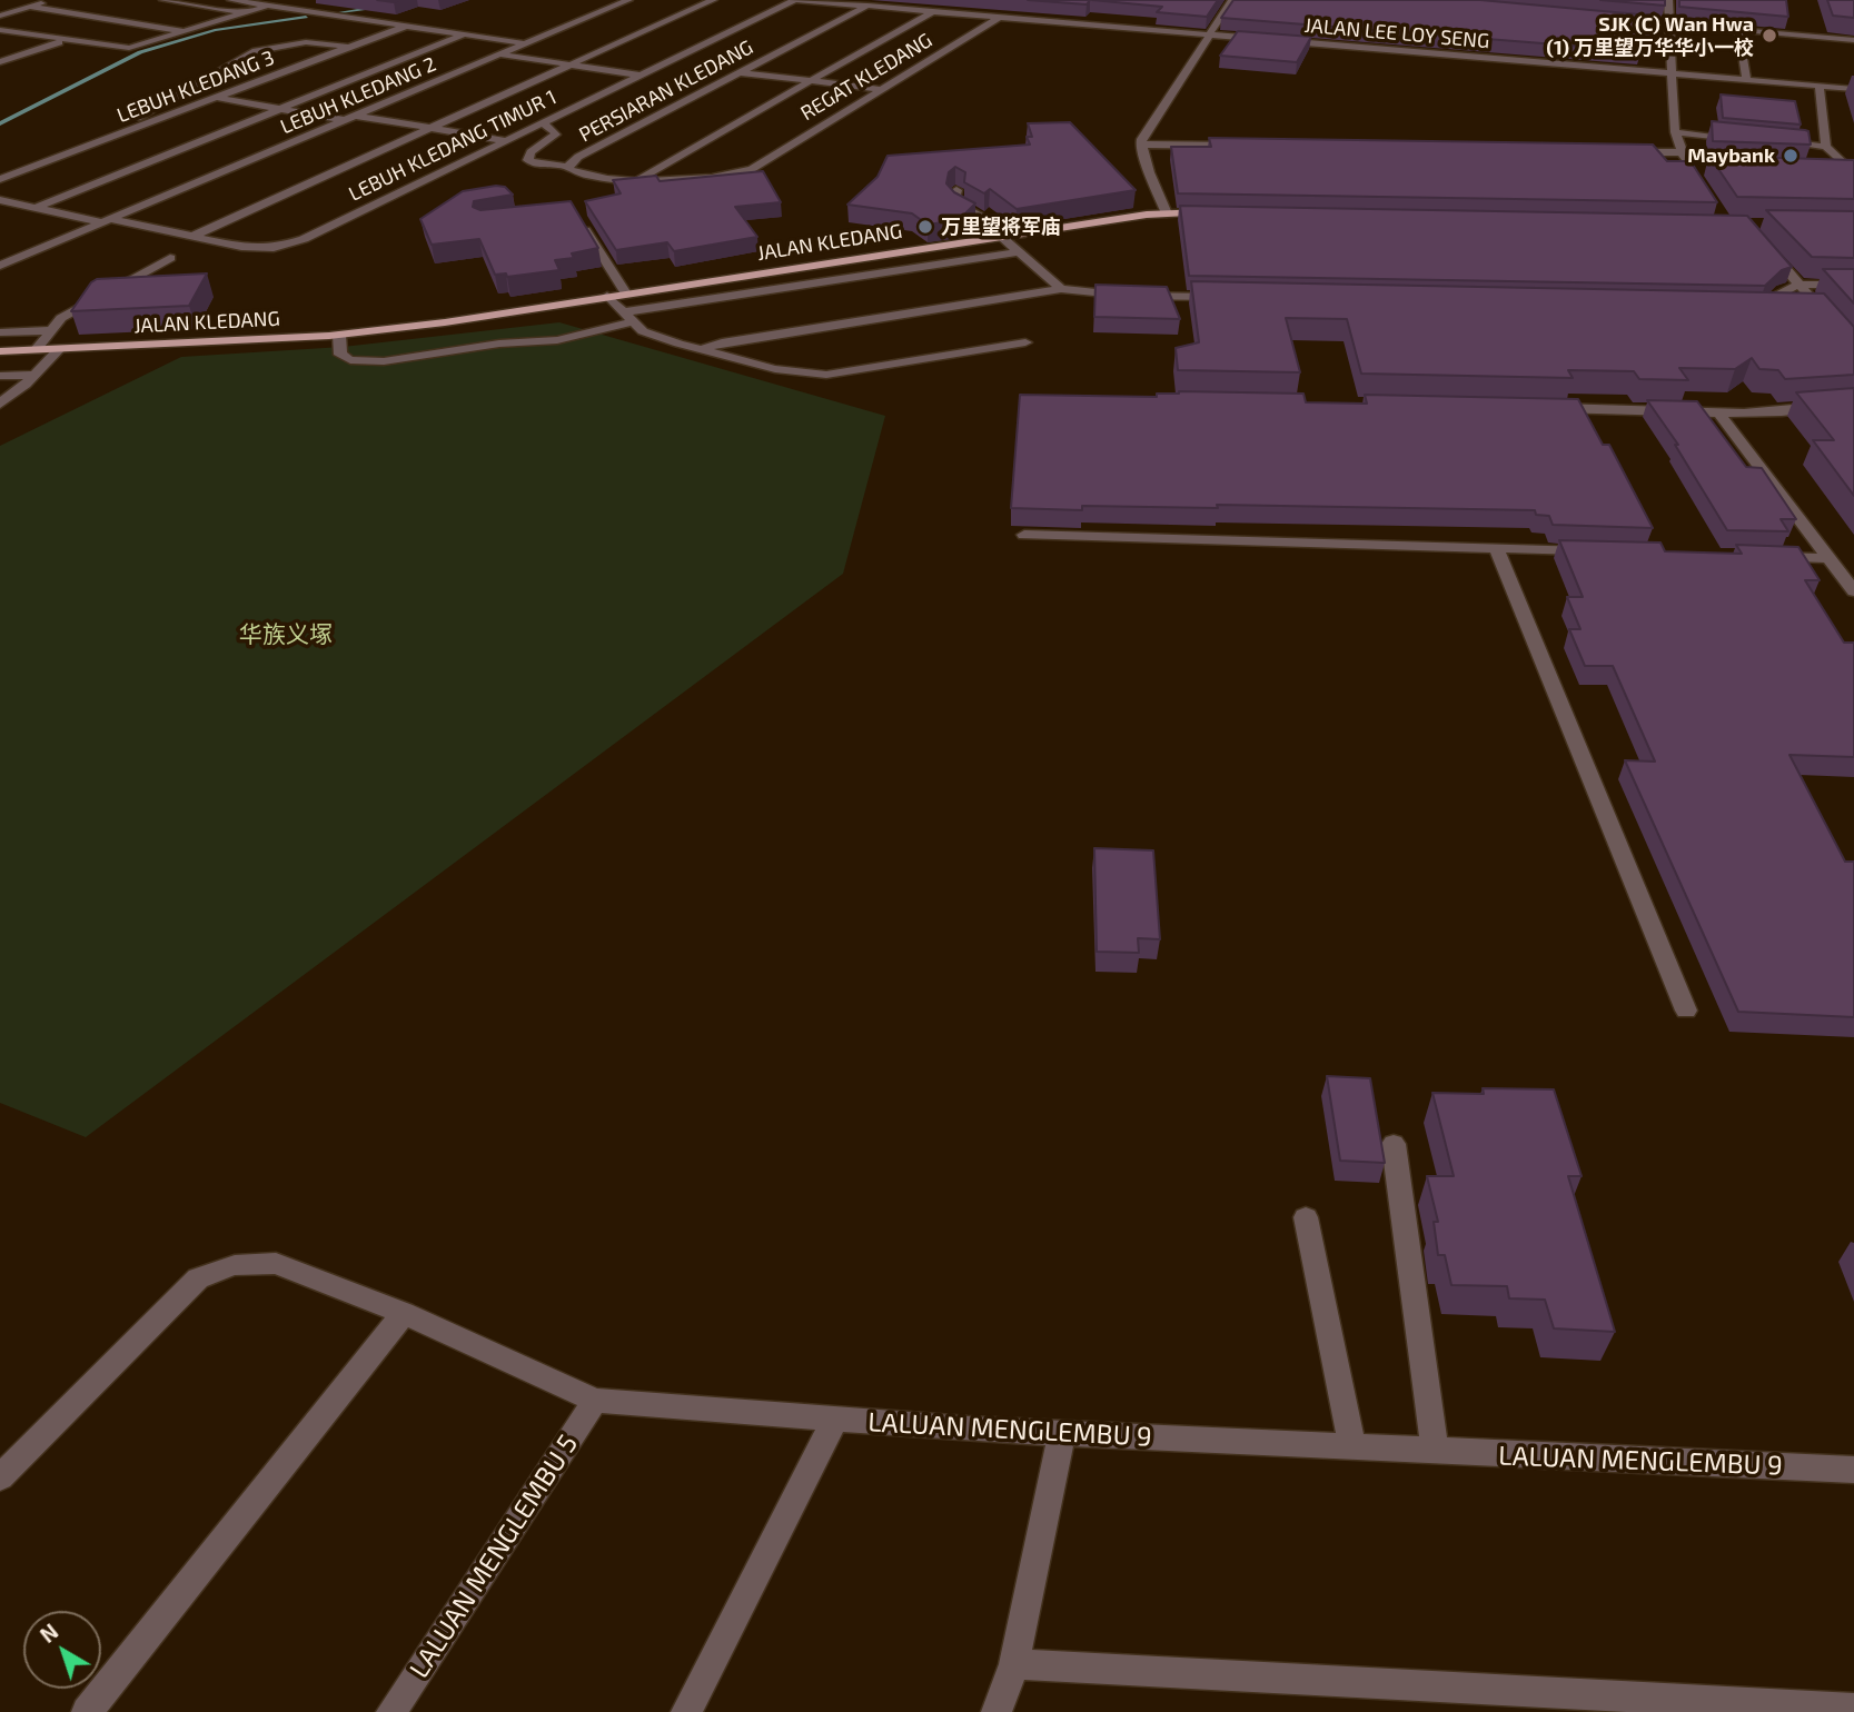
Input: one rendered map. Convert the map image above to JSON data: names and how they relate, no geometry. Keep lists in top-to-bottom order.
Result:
{
  "streets": {
    "main road": ["JALAN KLEDANG"],
    "street": [
      "JALAN LEE LOY SENG",
      "REGAT KLEDANG",
      "LEBUH KLEDANG 3",
      "PERSIARAN KLEDANG",
      "LEBUH KLEDANG 2",
      "LEBUH KLEDANG TIMUR 1",
      "LALUAN MENGLEMBU 9",
      "LALUAN MENGLEMBU 5"
    ]
  },
  "crossings": [
    ["JALAN LEE LOY SENG", "REGAT KLEDANG"],
    ["JALAN LEE LOY SENG", "PERSIARAN KLEDANG"],
    ["JALAN LEE LOY SENG", "LEBUH KLEDANG TIMUR 1"],
    ["REGAT KLEDANG", "PERSIARAN KLEDANG"],
    ["LEBUH KLEDANG 2", "LEBUH KLEDANG TIMUR 1"],
    ["LALUAN MENGLEMBU 9", "LALUAN MENGLEMBU 5"]
  ],
  "parks": ["华族义塚"],
  "places": ["SJK (C) Wan Hwa (1) 万里望万华华小一校", "Maybank", "万里望将军庙"],
  "north": "top left"
}
